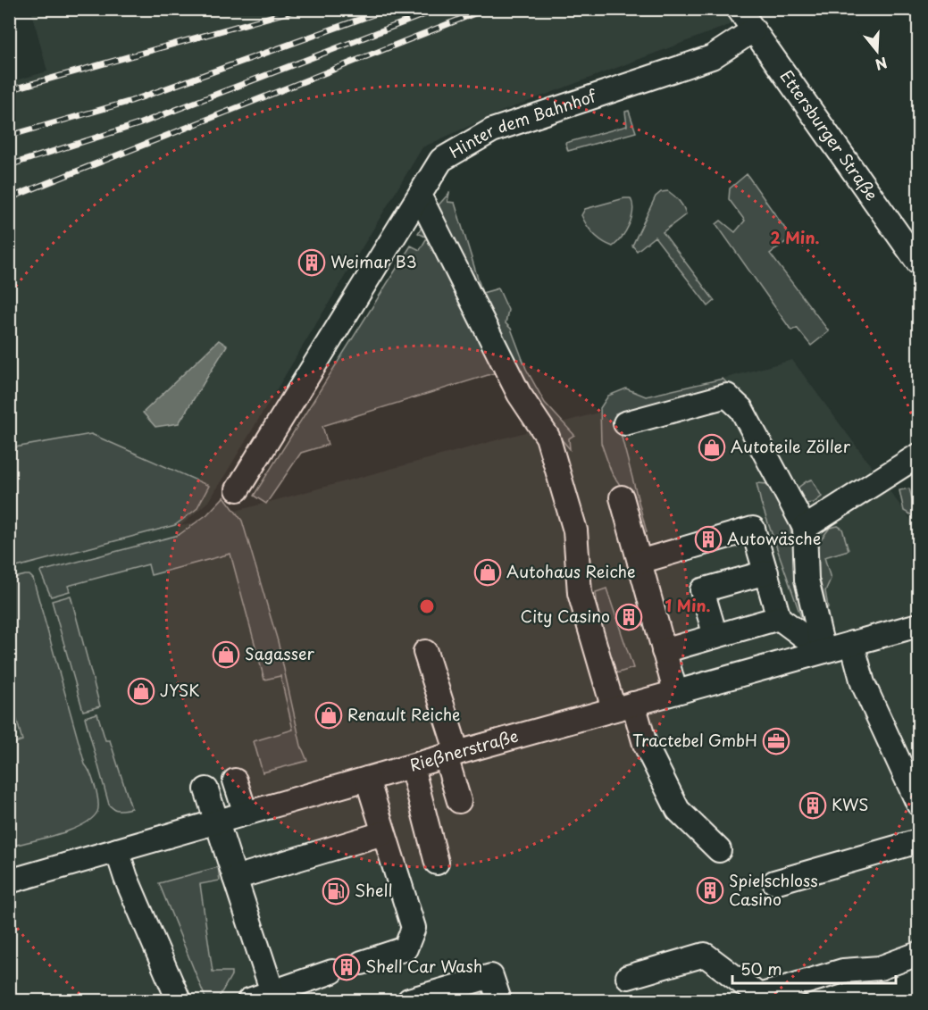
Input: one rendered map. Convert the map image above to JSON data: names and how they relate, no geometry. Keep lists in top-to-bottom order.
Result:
{
  "streets": {
    "street": ["Hinter dem Bahnhof", "Ettersburger Straße", "Rießnerstraße"]
  },
  "crossings": [
    ["Hinter dem Bahnhof", "Ettersburger Straße"]
  ],
  "places": {
    "building": [
      "Weimar B3",
      "Autowäsche",
      "City Casino",
      "KWS",
      "Spielschloss Casino",
      "Shell Car Wash"
    ],
    "shop": [
      "Autoteile Zöller",
      "Autohaus Reiche",
      "Sagasser",
      "JYSK",
      "Renault Reiche"
    ],
    "office": ["Tractebel GmbH"],
    "fuel station": ["Shell"]
  },
  "scale_bar": "50 m",
  "north": "bottom",
  "rings": ["2 Min.", "1 Min."]
}
